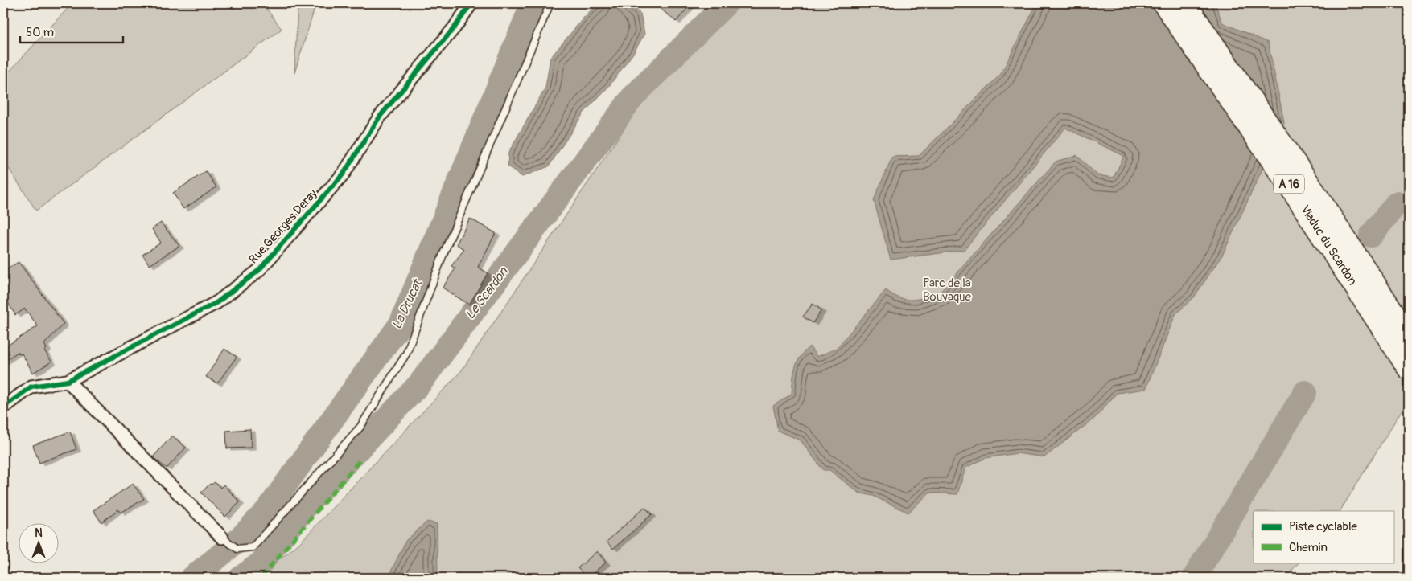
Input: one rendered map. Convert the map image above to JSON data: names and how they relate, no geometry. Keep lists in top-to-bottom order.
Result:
{
  "streets": {
    "highway": ["A 16", "Viaduc du Scardon"],
    "street": ["Rue Georges Deray"]
  },
  "water": ["Le Scardon", "La Drucat"],
  "parks": ["Parc de la Bouvaque"],
  "legend": ["Piste cyclable", "Chemin"],
  "scale_bar": "50 m",
  "north": "top"
}
